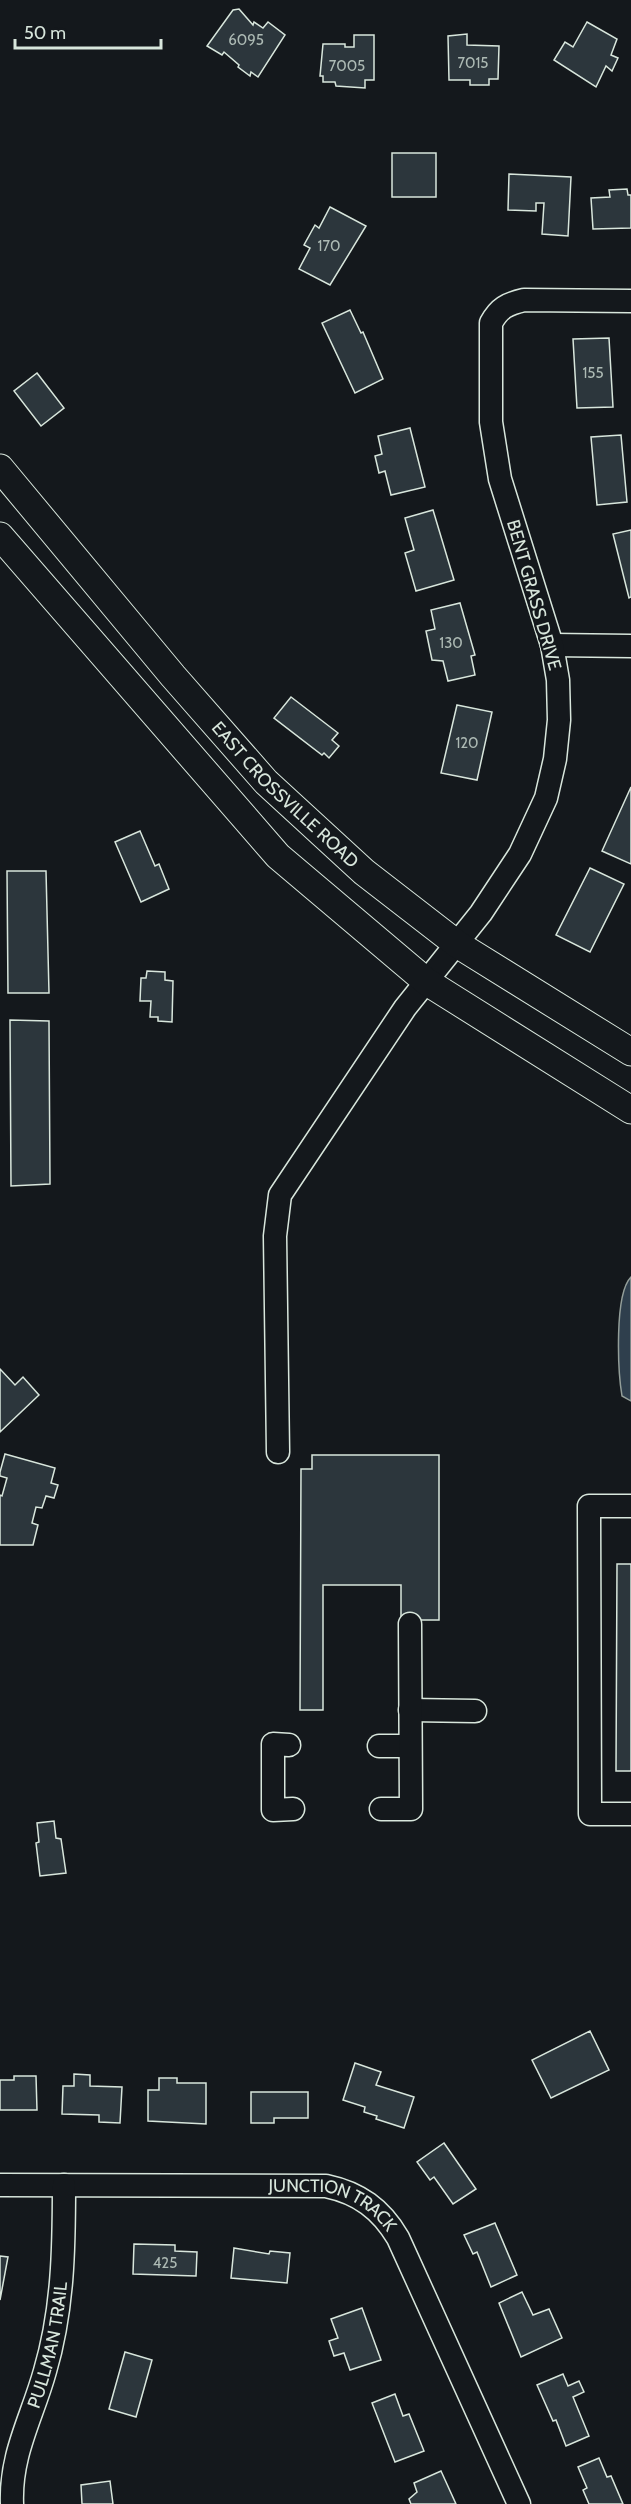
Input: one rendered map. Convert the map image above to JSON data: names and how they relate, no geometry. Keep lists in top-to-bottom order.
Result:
{
  "streets": {
    "main road": ["EAST CROSSVILLE ROAD"],
    "street": ["BENT GRASS DRIVE", "JUNCTION TRACK", "PULLMAN TRAIL"]
  },
  "crossings": [
    ["BENT GRASS DRIVE", "EAST CROSSVILLE ROAD"],
    ["JUNCTION TRACK", "PULLMAN TRAIL"]
  ],
  "house_numbers": [
    "6095",
    "7015",
    "7005",
    "170",
    "155",
    "130",
    "120",
    "425"
  ],
  "scale_bar": "50 m"
}
